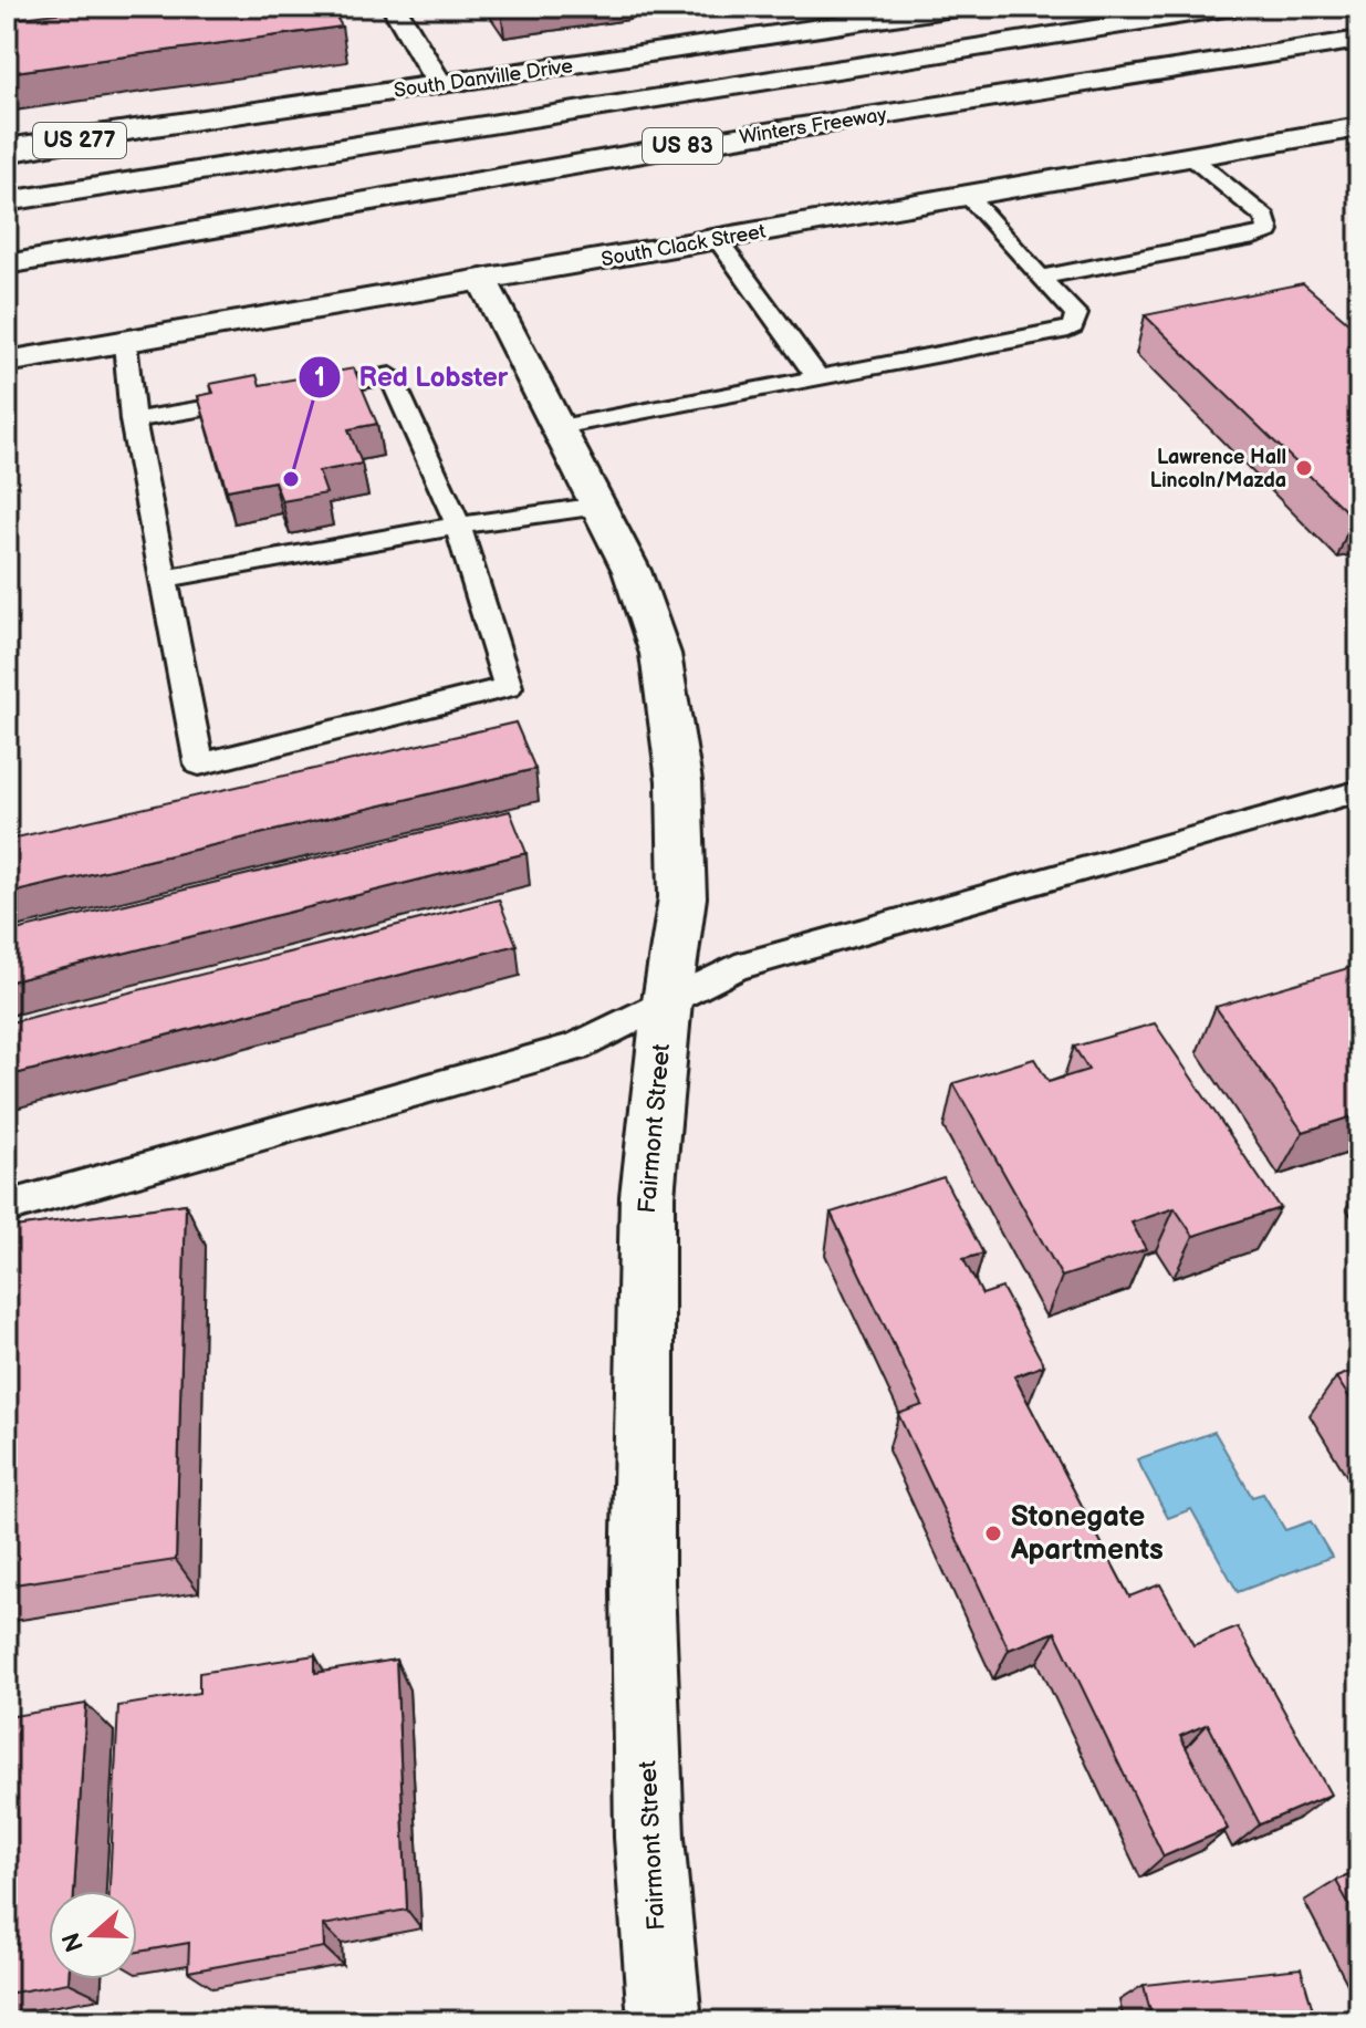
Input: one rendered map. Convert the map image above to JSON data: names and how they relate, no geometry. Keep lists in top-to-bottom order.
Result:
{
  "streets": {
    "main road": [
      "South Danville Drive",
      "Winters Freeway",
      "US 277",
      "US 83",
      "South Clack Street",
      "Fairmont Street"
    ]
  },
  "crossings": [
    ["South Clack Street", "Fairmont Street"]
  ],
  "places": ["Lawrence Hall Lincoln/Mazda", "Red Lobster", "Stonegate Apartments"],
  "north": "left"
}
